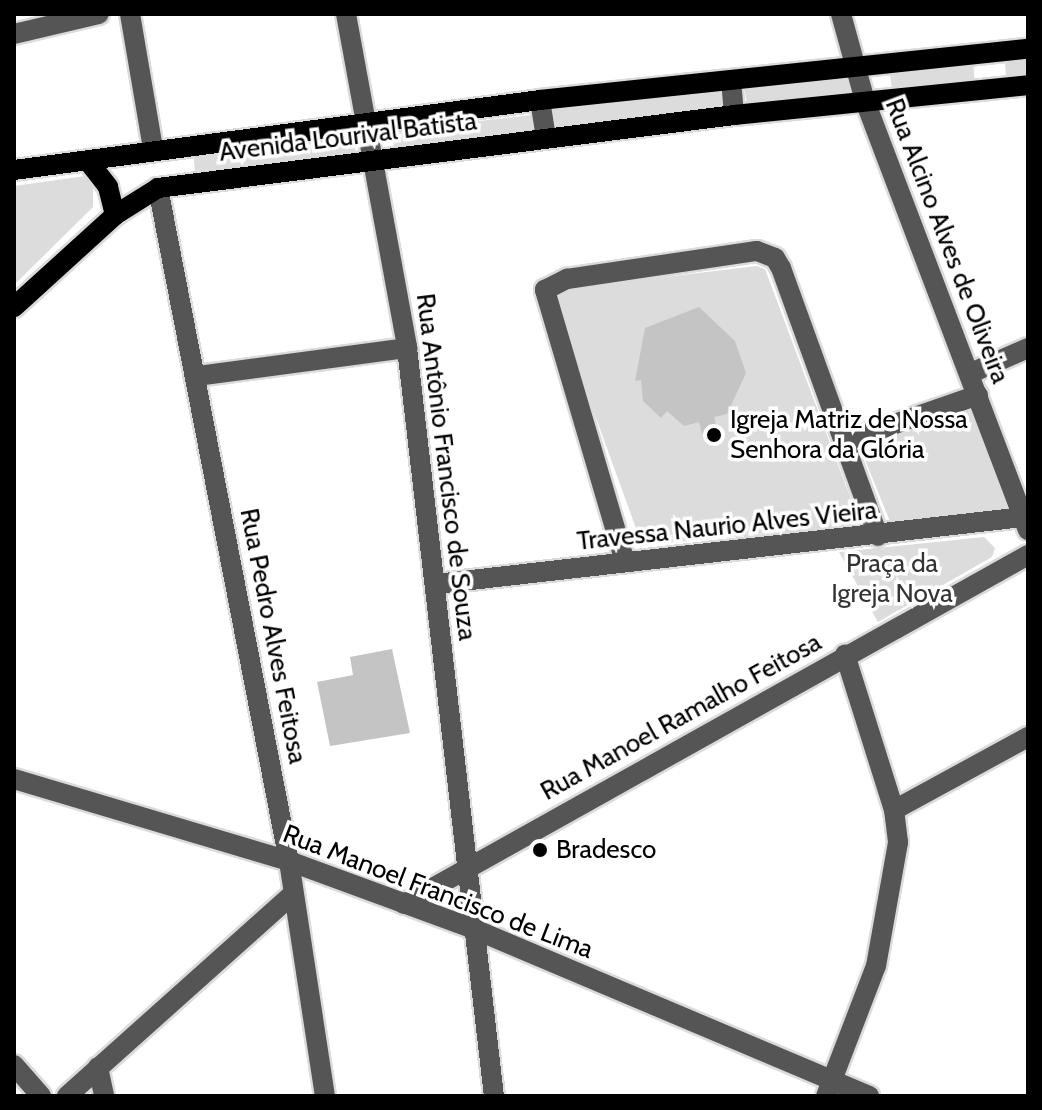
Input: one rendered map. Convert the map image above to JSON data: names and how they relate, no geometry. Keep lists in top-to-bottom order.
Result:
{
  "streets": {
    "main road": ["Avenida Lourival Batista"],
    "street": [
      "Rua Alcino Alves de Oliveira",
      "Rua Antônio Francisco de Souza",
      "Travessa Naurio Alves Vieira",
      "Rua Pedro Alves Feitosa",
      "Rua Manoel Ramalho Feitosa",
      "Rua Manoel Francisco de Lima"
    ]
  },
  "crossings": [
    ["Avenida Lourival Batista", "Rua Alcino Alves de Oliveira"],
    ["Avenida Lourival Batista", "Rua Antônio Francisco de Souza"],
    ["Avenida Lourival Batista", "Rua Pedro Alves Feitosa"],
    ["Rua Alcino Alves de Oliveira", "Travessa Naurio Alves Vieira"],
    ["Rua Antônio Francisco de Souza", "Travessa Naurio Alves Vieira"],
    ["Rua Antônio Francisco de Souza", "Rua Manoel Ramalho Feitosa"],
    ["Rua Antônio Francisco de Souza", "Rua Manoel Francisco de Lima"],
    ["Rua Pedro Alves Feitosa", "Rua Manoel Francisco de Lima"],
    ["Rua Manoel Ramalho Feitosa", "Rua Manoel Francisco de Lima"]
  ],
  "parks": ["Praça da Igreja Nova"],
  "places": ["Igreja Matriz de Nossa Senhora da Glória", "Bradesco"]
}
